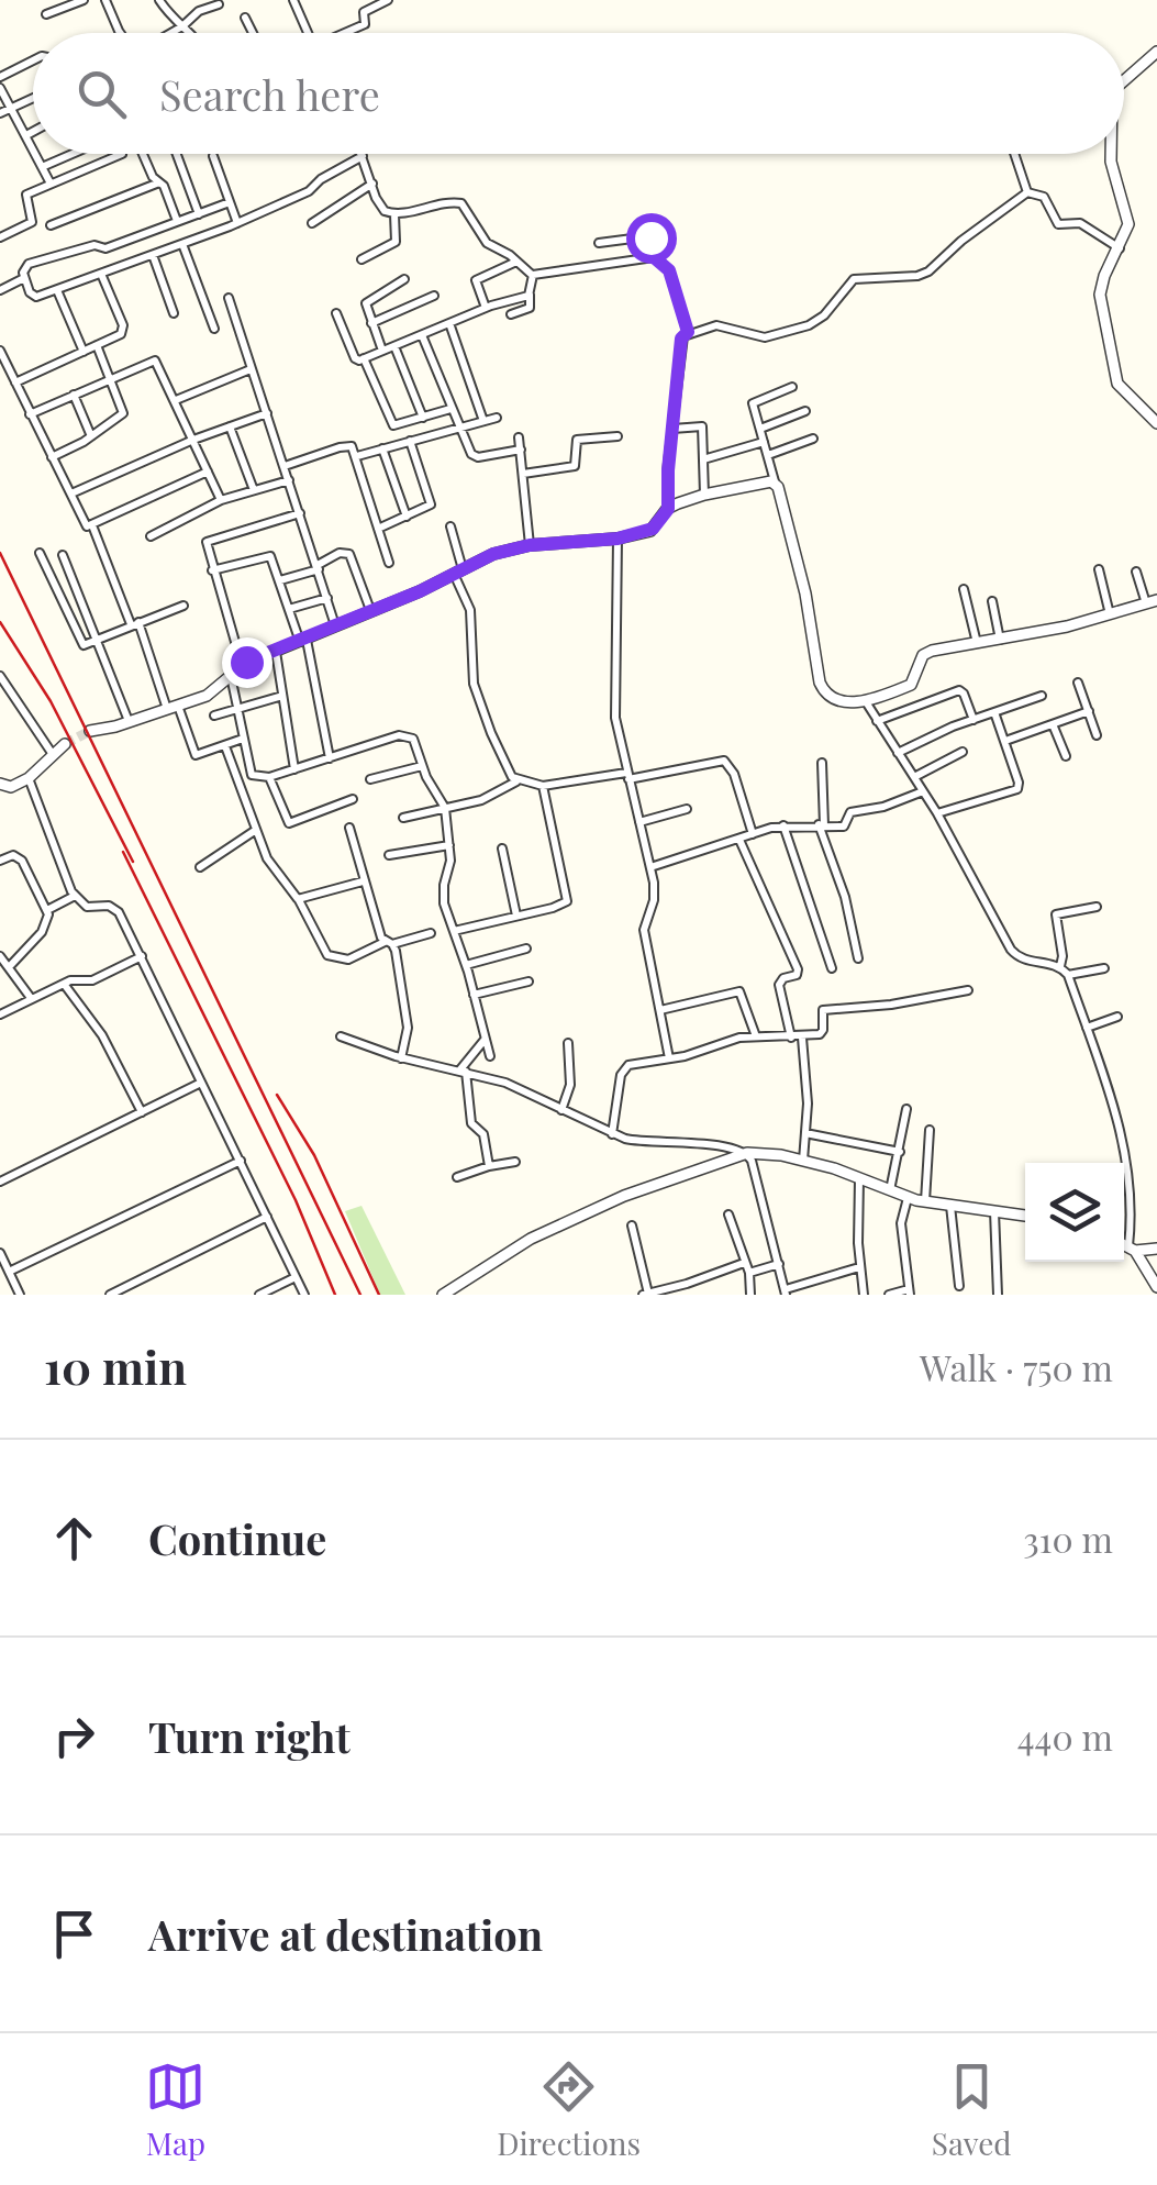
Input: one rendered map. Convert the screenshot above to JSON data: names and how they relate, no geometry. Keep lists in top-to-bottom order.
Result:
{
  "page": {
    "search": "Search here",
    "heading": ["10 min", "Walk · 750 m"],
    "list": [
      ["Continue", "310 m"],
      ["Turn right", "440 m"],
      "Arrive at destination"
    ],
    "nav": ["Map", "Directions", "Saved"]
  }
}
